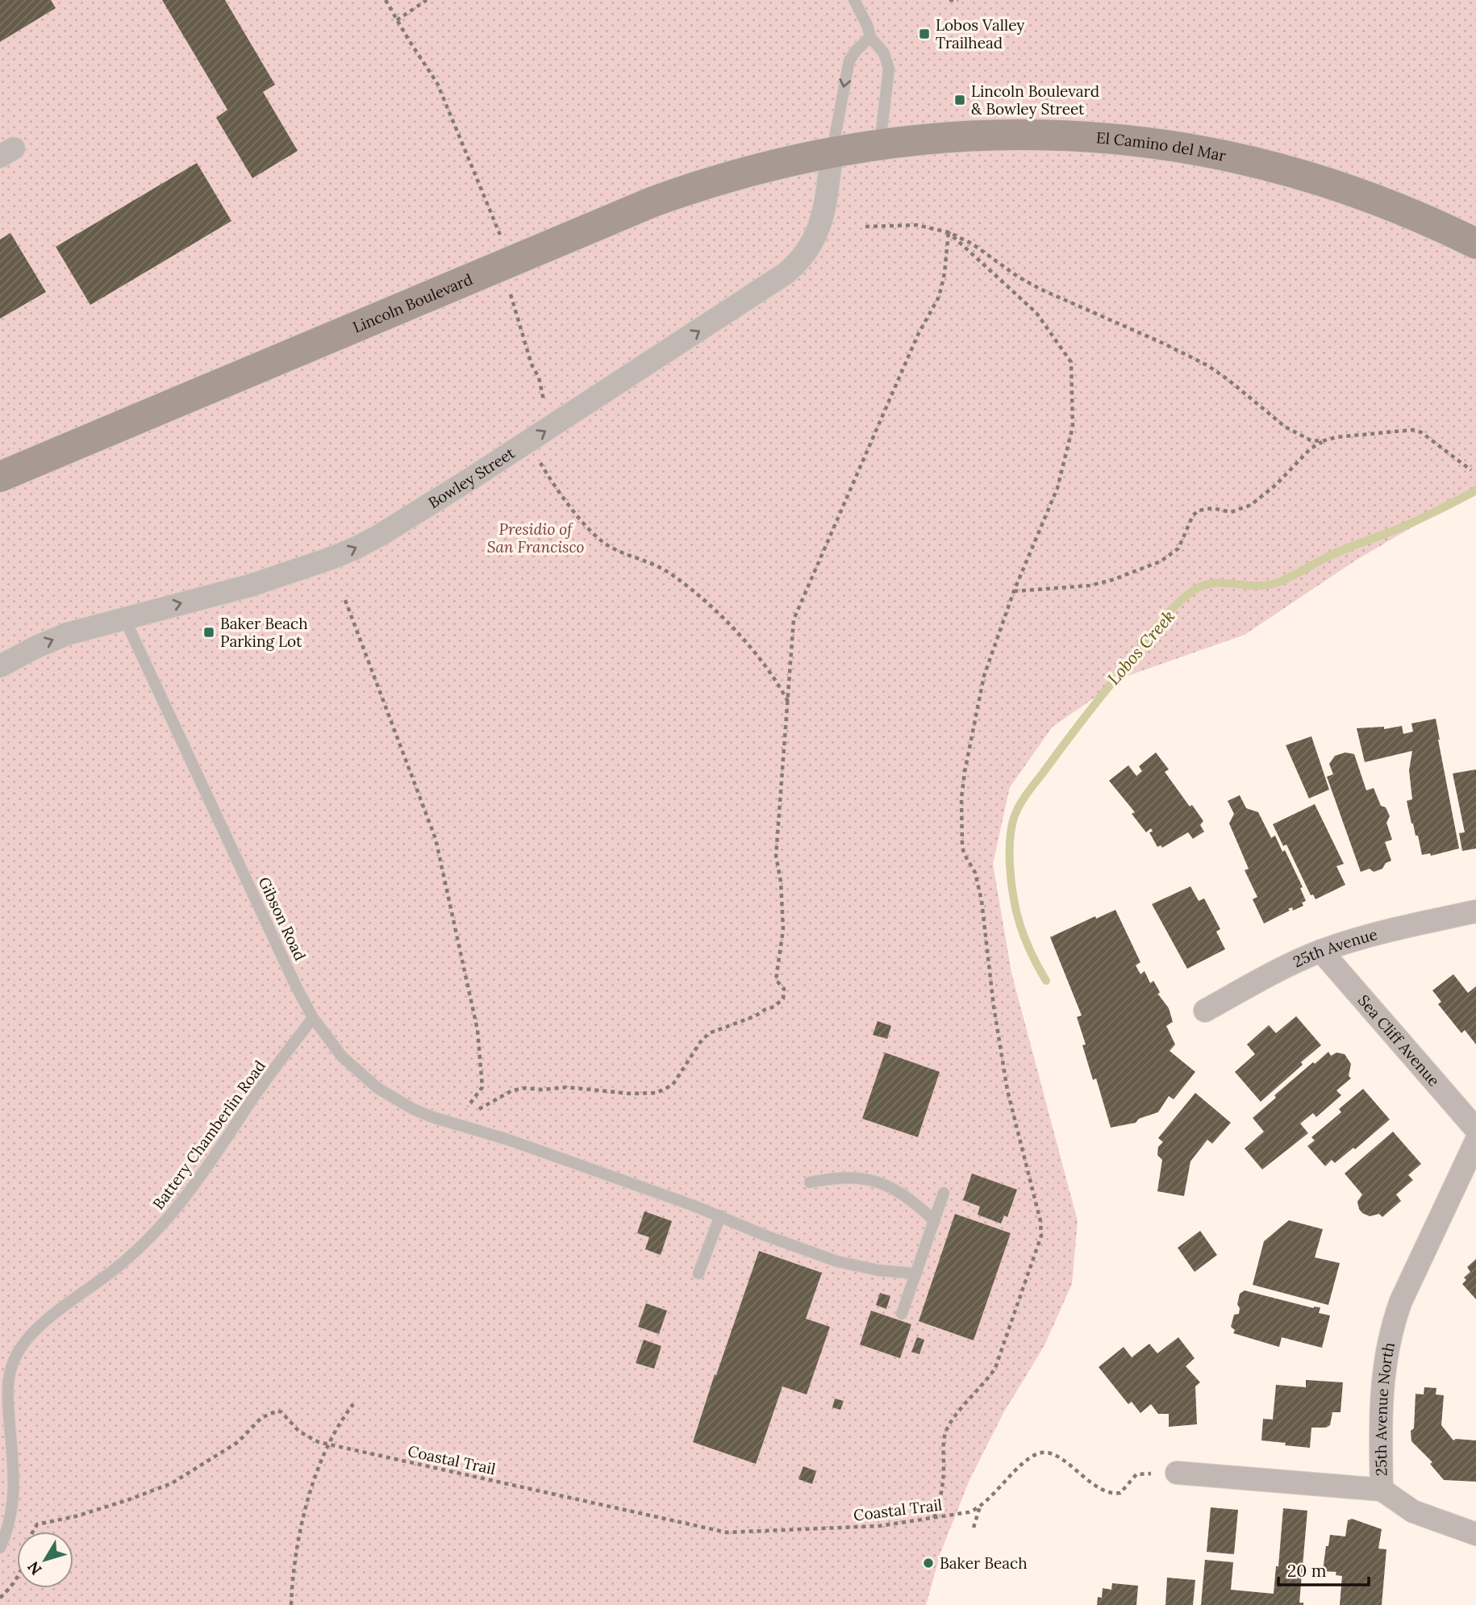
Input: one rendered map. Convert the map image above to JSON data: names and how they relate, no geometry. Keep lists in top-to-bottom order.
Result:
{
  "streets": {
    "main road": ["El Camino del Mar", "Lincoln Boulevard"],
    "street": [
      "Bowley Street",
      "25th Avenue",
      "Sea Cliff Avenue",
      "25th Avenue North"
    ],
    "lane": ["Gibson Road", "Battery Chamberlin Road"],
    "path": ["Coastal Trail"]
  },
  "crossings": [
    ["El Camino del Mar", "Lincoln Boulevard"],
    ["El Camino del Mar", "Bowley Street"],
    ["Lincoln Boulevard", "Bowley Street"],
    ["Bowley Street", "Gibson Road"],
    ["Gibson Road", "Battery Chamberlin Road"],
    ["25th Avenue", "Sea Cliff Avenue"]
  ],
  "one_way": ["Bowley Street"],
  "water": ["Lobos Creek"],
  "parks": ["Presidio of San Francisco"],
  "places": {
    "transit": ["Lobos Valley Trailhead", "Lincoln Boulevard & Bowley Street", "Baker Beach Parking Lot"],
    "other": ["Baker Beach"]
  },
  "scale_bar": "20 m",
  "north": "bottom left"
}
